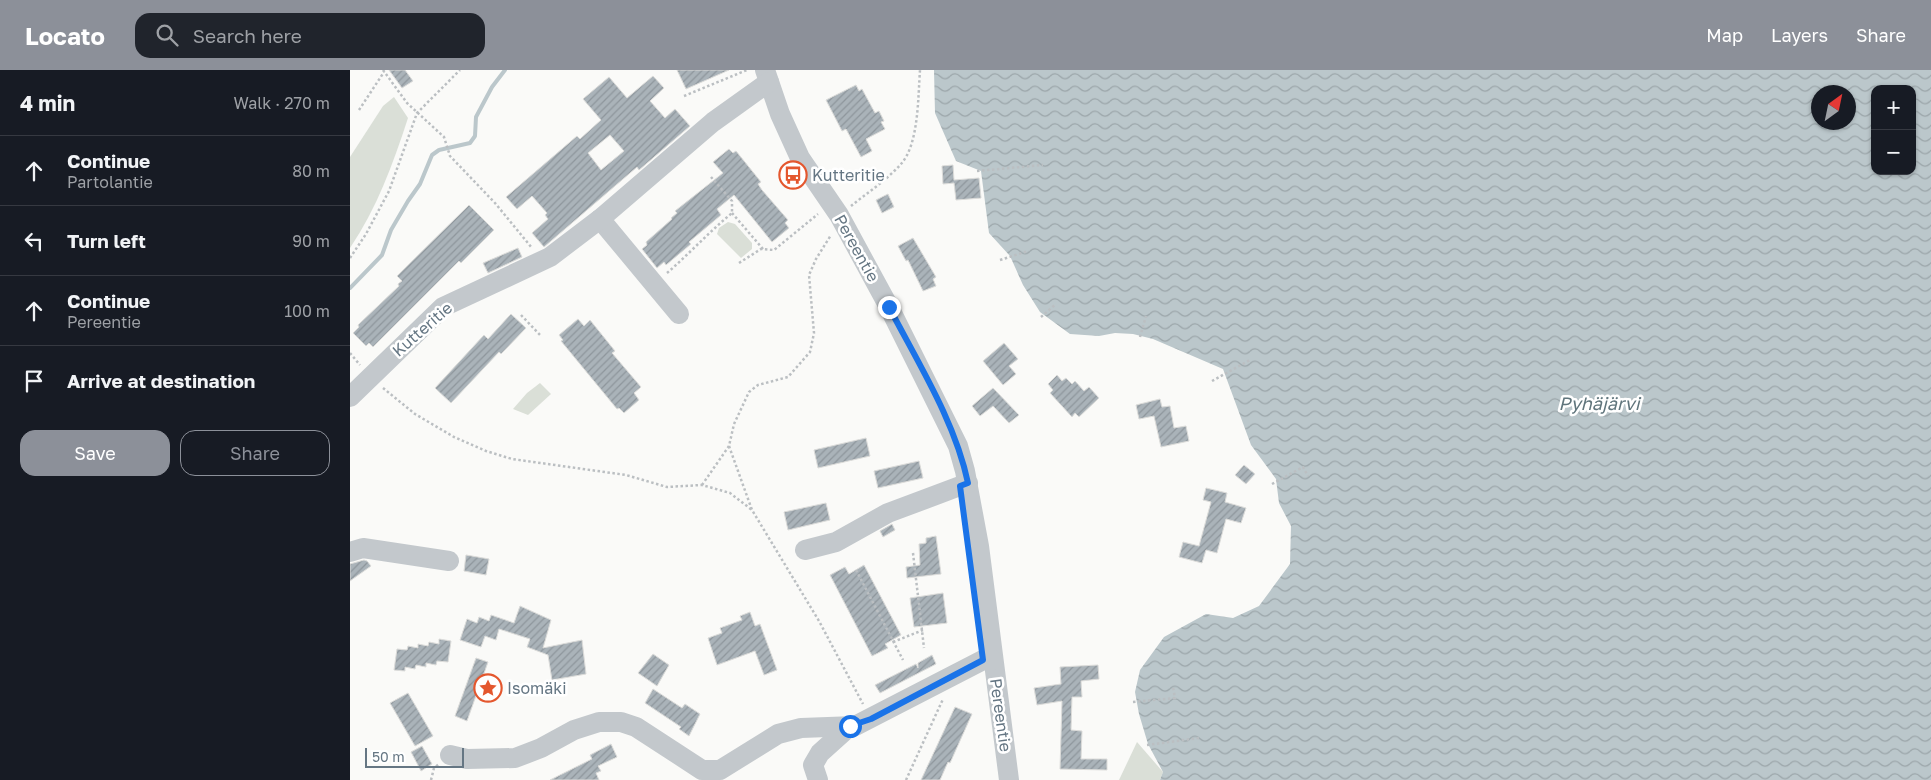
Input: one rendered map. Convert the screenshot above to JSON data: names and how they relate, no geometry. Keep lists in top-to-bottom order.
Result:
{
  "streets": {
    "street": ["Pereentie", "Kutteritie"]
  },
  "crossings": [
    ["Pereentie", "Kutteritie"]
  ],
  "water": ["Pyhäjärvi"],
  "places": {
    "bus stop": ["Kutteritie"],
    "place": ["Isomäki"]
  },
  "scale_bar": "50 m",
  "north": "top right",
  "page": {
    "header": "Locato",
    "search": "Search here",
    "nav": ["Map", "Layers", "Share"],
    "heading": ["4 min", "Walk · 270 m"],
    "map_buttons": ["+", "−"],
    "list": [
      ["Continue", "Partolantie", "80 m"],
      ["Turn left", "90 m"],
      ["Continue", "Pereentie", "100 m"],
      "Arrive at destination"
    ],
    "buttons": ["Save", "Share"],
    "scale": "50 m"
  }
}
